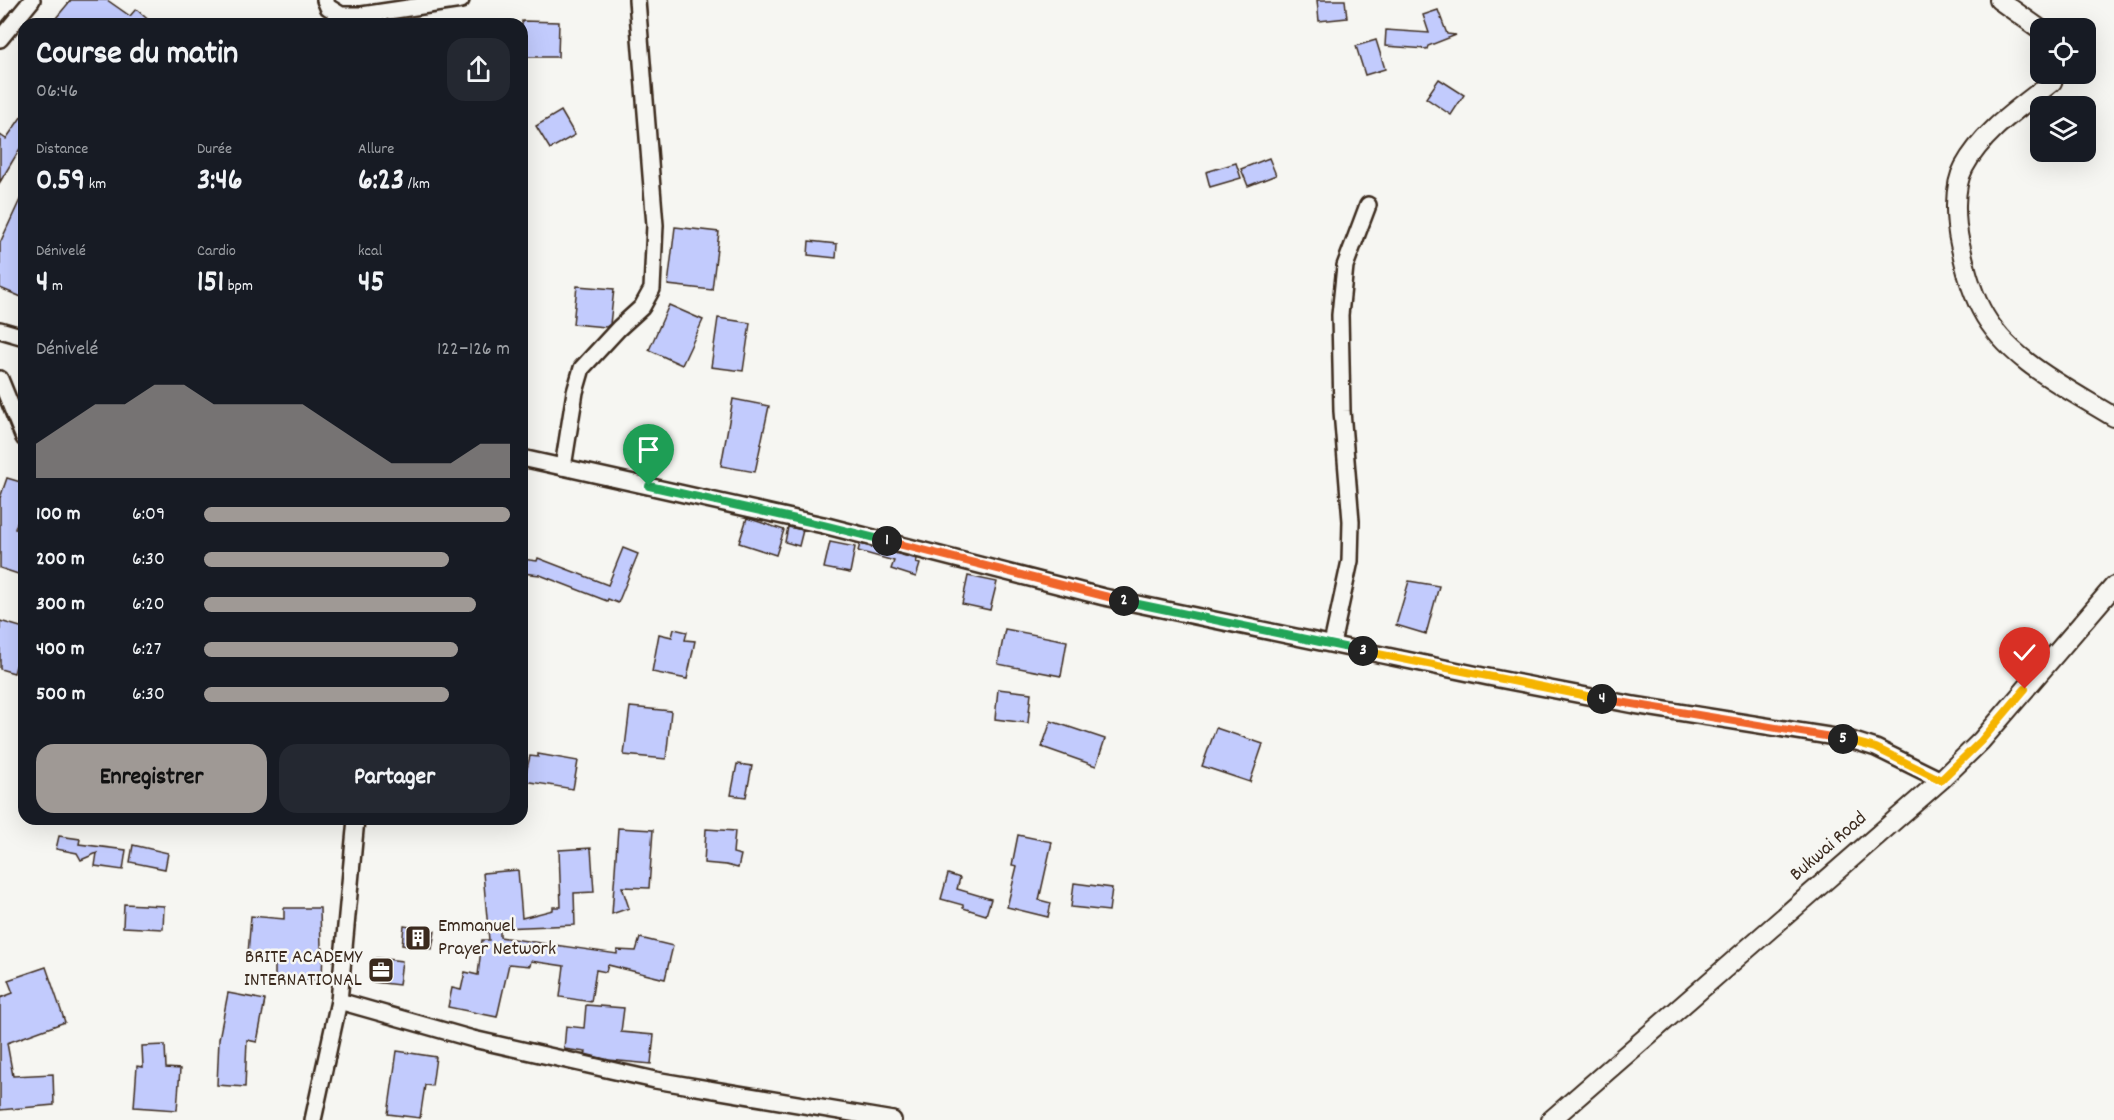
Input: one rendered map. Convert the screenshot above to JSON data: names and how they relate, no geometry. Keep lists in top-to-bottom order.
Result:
{
  "streets": {
    "street": ["Bukwai Road"]
  },
  "places": {
    "building": ["Emmanuel Prayer Network"],
    "office": ["BRITE ACADEMY INTERNATIONAL"]
  },
  "page": {
    "heading": ["Course du matin", "06:46"],
    "stats": [
      ["Distance", "0.59 km"],
      ["Durée", "3:46"],
      ["Allure", "6:23 /km"],
      ["Dénivelé", "4 m"],
      ["Cardio", "151 bpm"],
      ["kcal", "45"]
    ],
    "chart": ["Dénivelé", "122–126 m"],
    "list": [
      {
        "name": "100 m",
        "note": "6:09"
      },
      {
        "name": "200 m",
        "note": "6:30"
      },
      {
        "name": "300 m",
        "note": "6:20"
      },
      {
        "name": "400 m",
        "note": "6:27"
      },
      {
        "name": "500 m",
        "note": "6:30"
      }
    ],
    "pins": [
      "1",
      "2",
      "3",
      "4",
      "5"
    ],
    "buttons": ["Enregistrer", "Partager"]
  }
}
